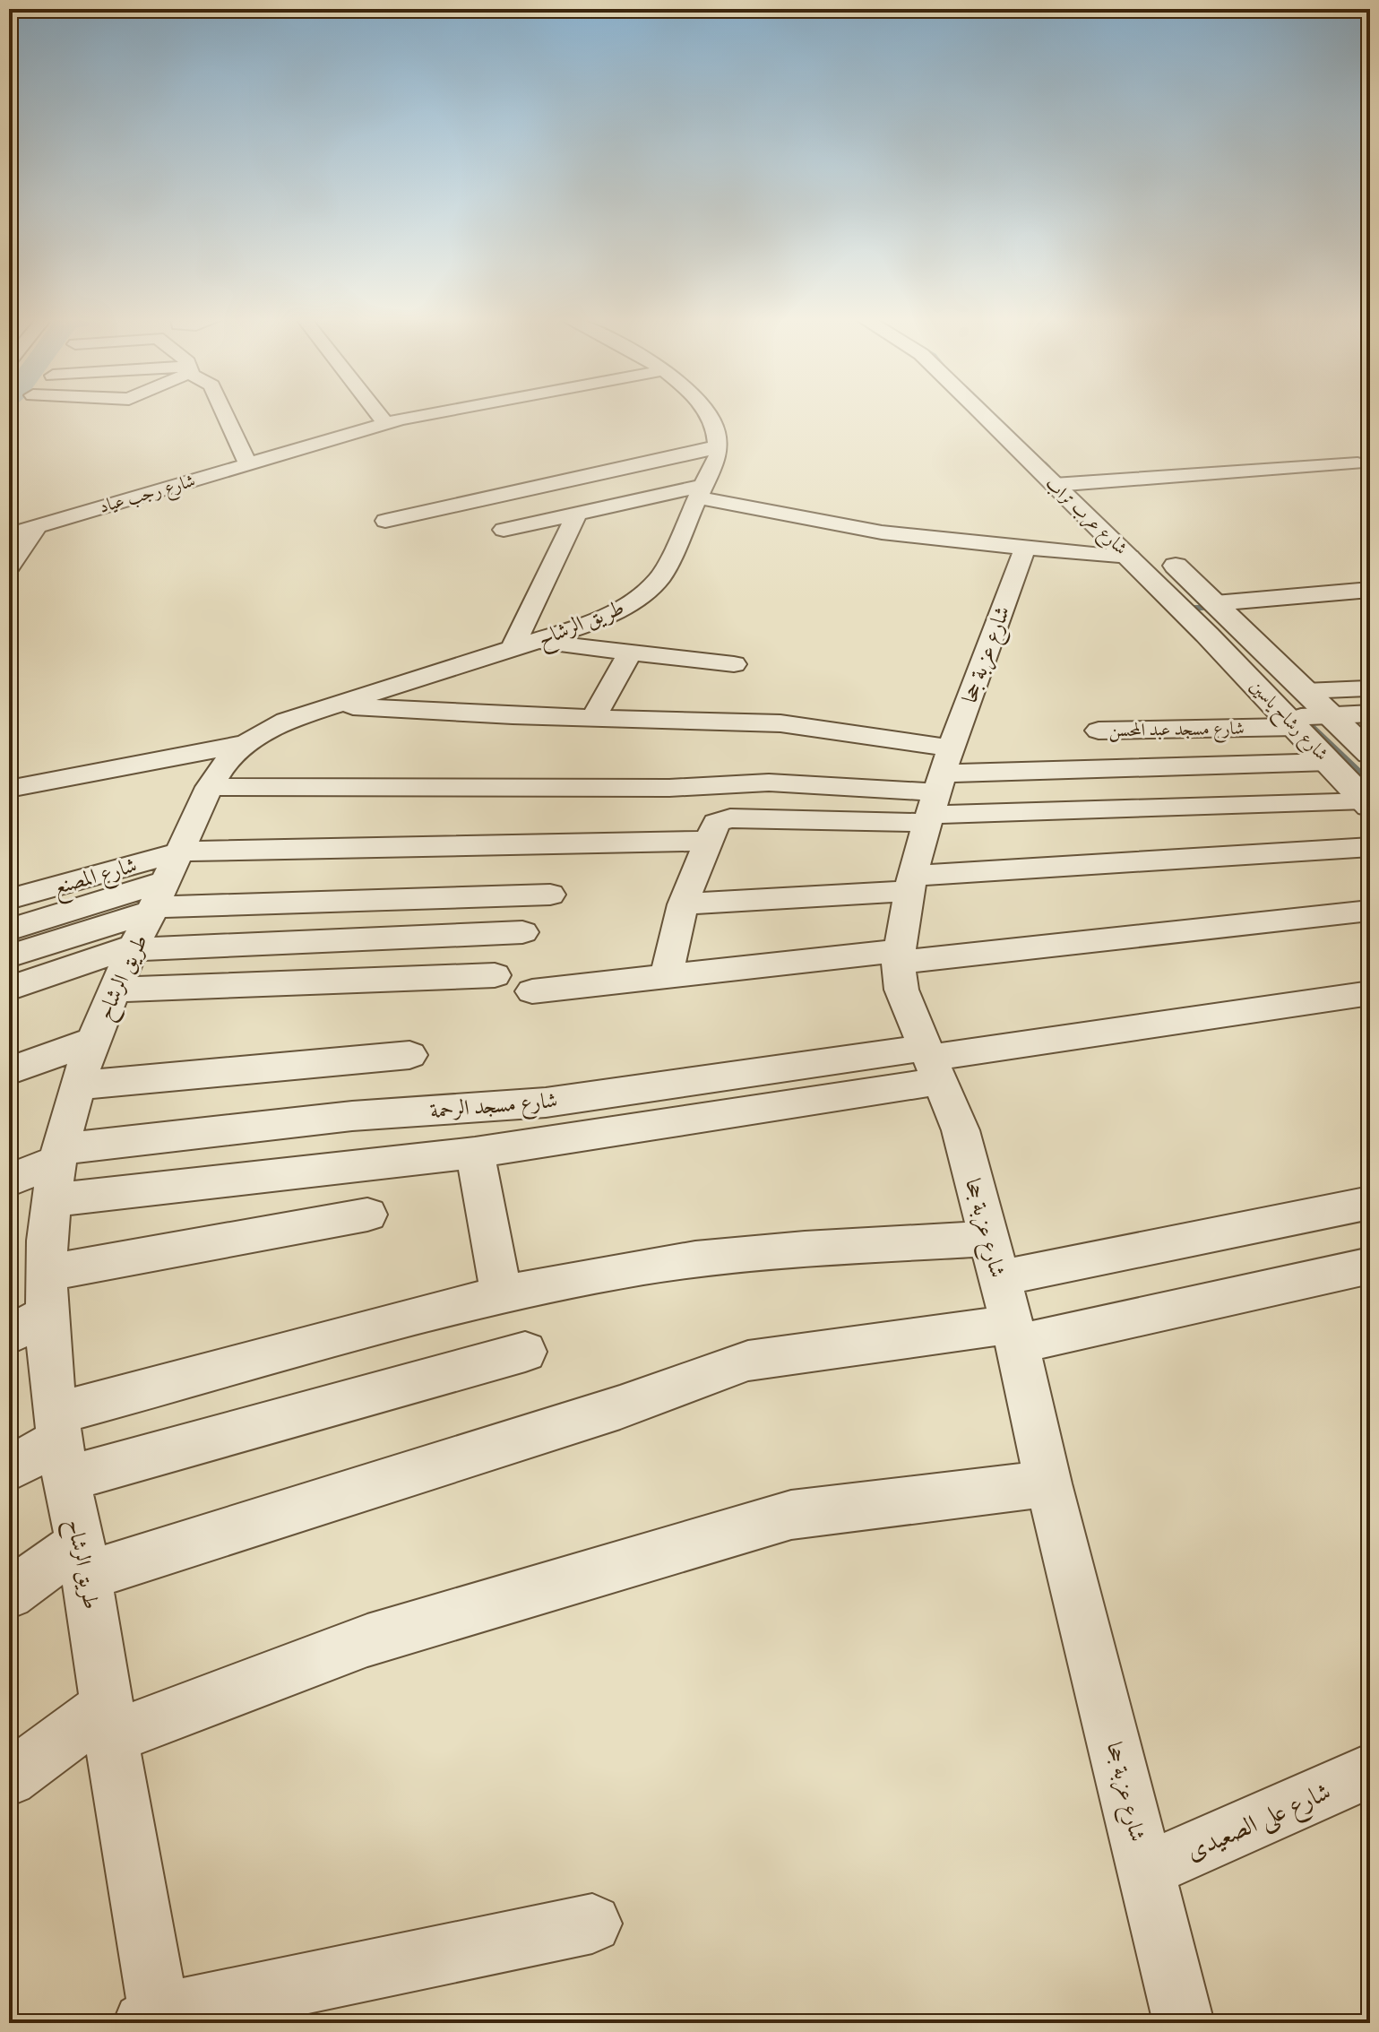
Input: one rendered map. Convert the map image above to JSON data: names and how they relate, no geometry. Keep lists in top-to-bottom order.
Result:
{
  "streets": {
    "street": [
      "شارع رجب عياد",
      "شارع عرب تراب",
      "طريق الرشاح",
      "شارع عزبة جحا",
      "شارع رشاح ياسين",
      "شارع مسجد عبد المحسن",
      "شارع المصنع",
      "شارع مسجد الرحمة",
      "شارع على الصعيدى"
    ]
  },
  "crossings": [
    ["شارع عرب تراب", "شارع رشاح ياسين"],
    ["طريق الرشاح", "شارع المصنع"],
    ["طريق الرشاح", "شارع مسجد الرحمة"],
    ["شارع عزبة جحا", "شارع مسجد الرحمة"],
    ["شارع عزبة جحا", "شارع على الصعيدى"],
    ["شارع رشاح ياسين", "شارع مسجد عبد المحسن"]
  ]
}
